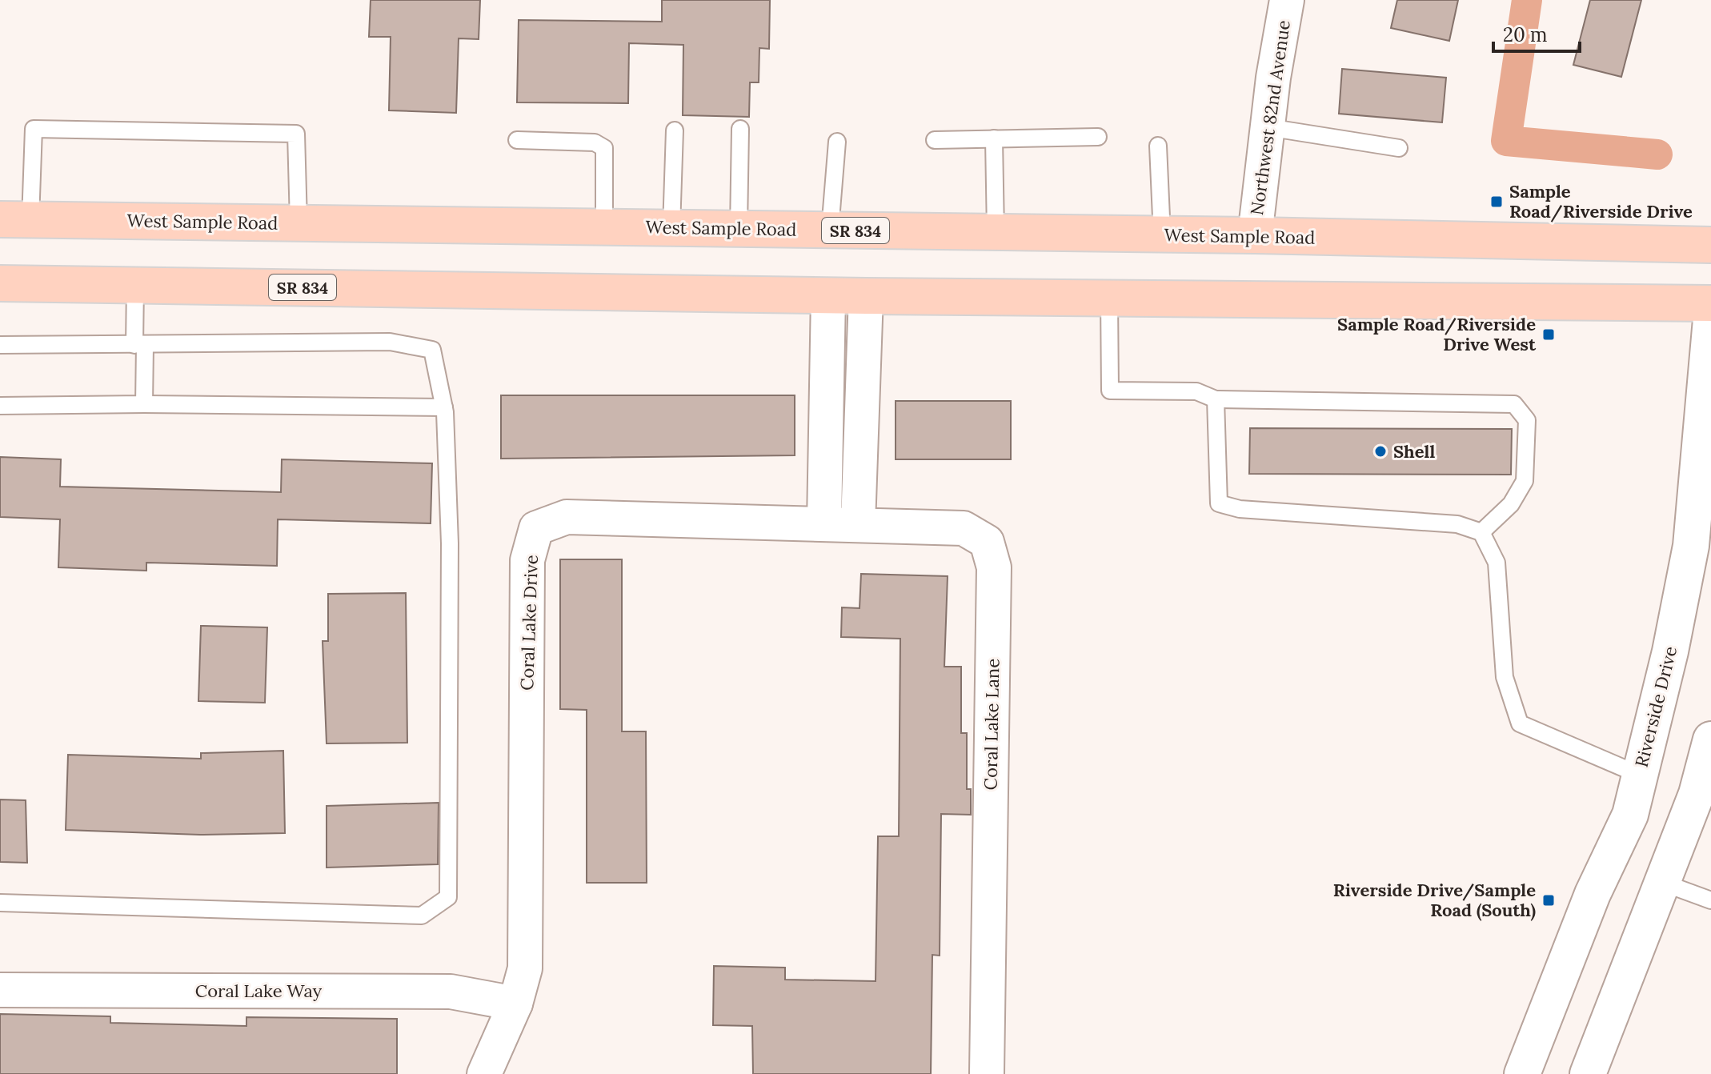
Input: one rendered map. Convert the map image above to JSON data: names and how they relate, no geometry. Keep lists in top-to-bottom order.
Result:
{
  "streets": {
    "main road": ["West Sample Road", "SR 834"],
    "street": [
      "Northwest 82nd Avenue",
      "Coral Lake Drive",
      "Riverside Drive",
      "Coral Lake Lane",
      "Coral Lake Way"
    ]
  },
  "crossings": [
    ["Northwest 82nd Avenue", "West Sample Road"],
    ["Coral Lake Drive", "Coral Lake Lane"],
    ["Coral Lake Drive", "Coral Lake Way"]
  ],
  "places": {
    "transit": ["Sample Road/Riverside Drive", "Sample Road/Riverside Drive West", "Riverside Drive/Sample Road (South)"],
    "other": ["Shell"]
  },
  "scale_bar": "20 m"
}
